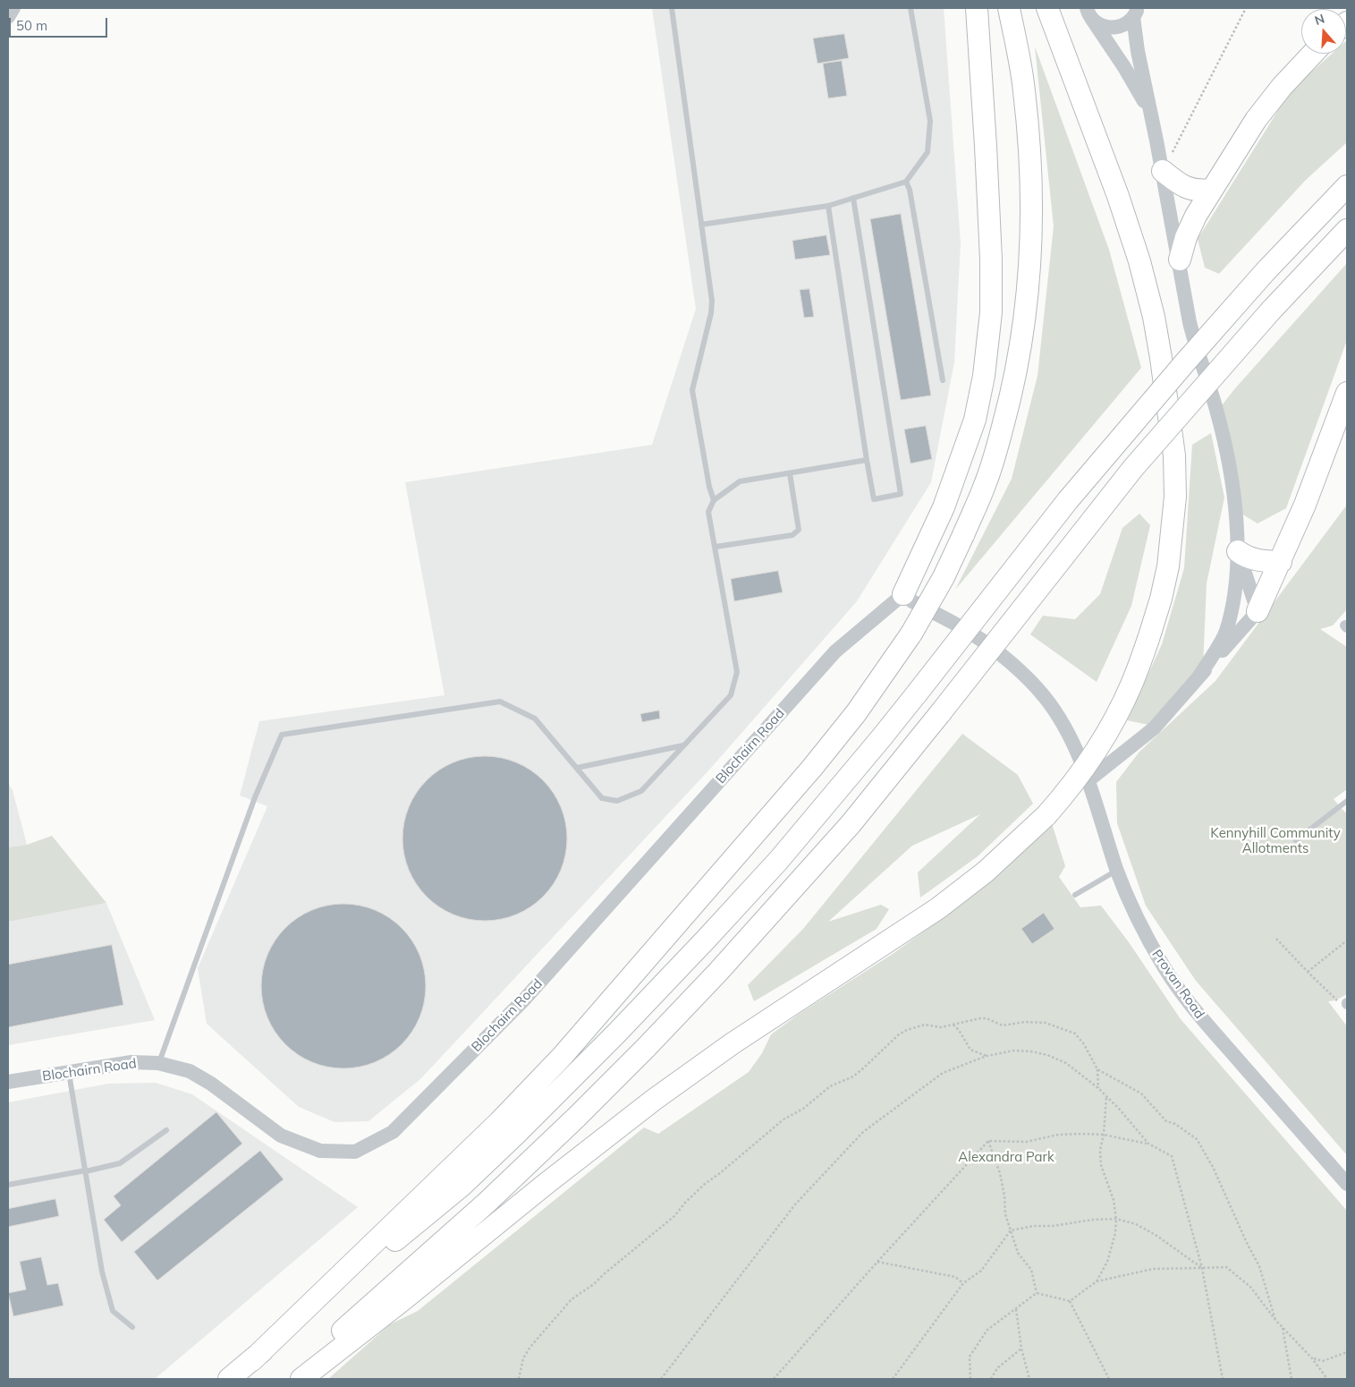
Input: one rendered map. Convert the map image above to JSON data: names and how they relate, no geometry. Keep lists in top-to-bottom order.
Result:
{
  "streets": {
    "street": ["Blochairn Road", "Provan Road"]
  },
  "crossings": [
    ["Blochairn Road", "Provan Road"]
  ],
  "parks": ["Kennyhill Community Allotments", "Alexandra Park"],
  "scale_bar": "50 m",
  "north": "top"
}
